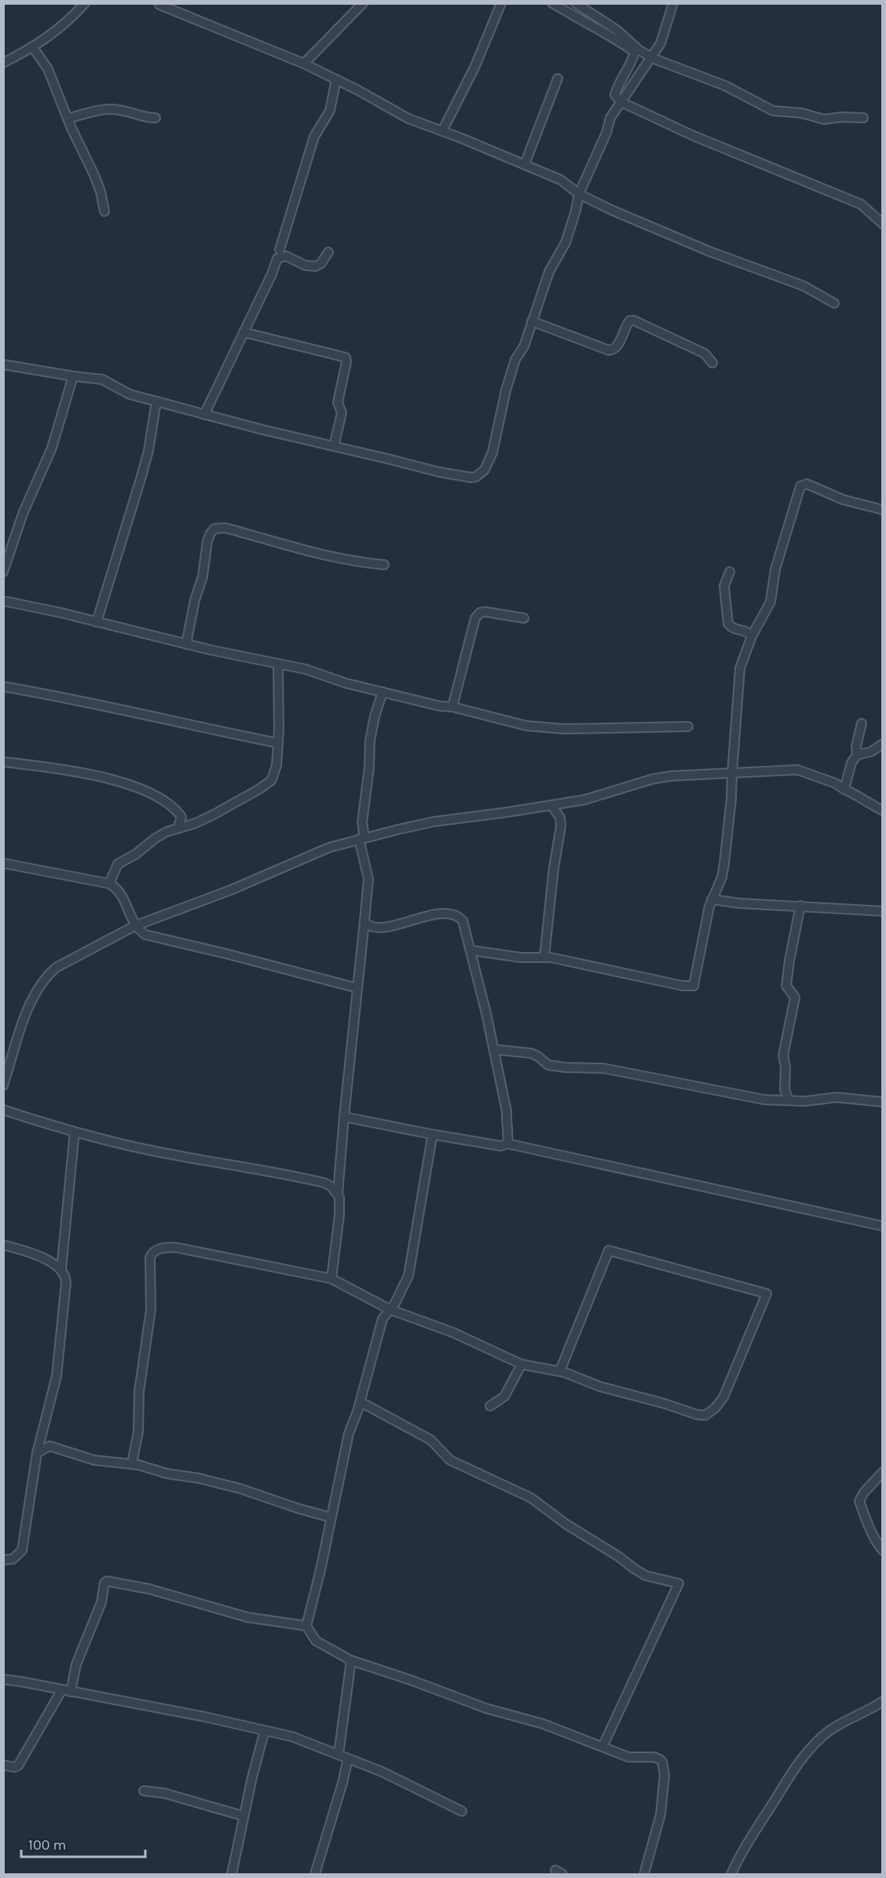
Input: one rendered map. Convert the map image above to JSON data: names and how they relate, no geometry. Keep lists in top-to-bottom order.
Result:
{
  "scale_bar": "100 m"
}
